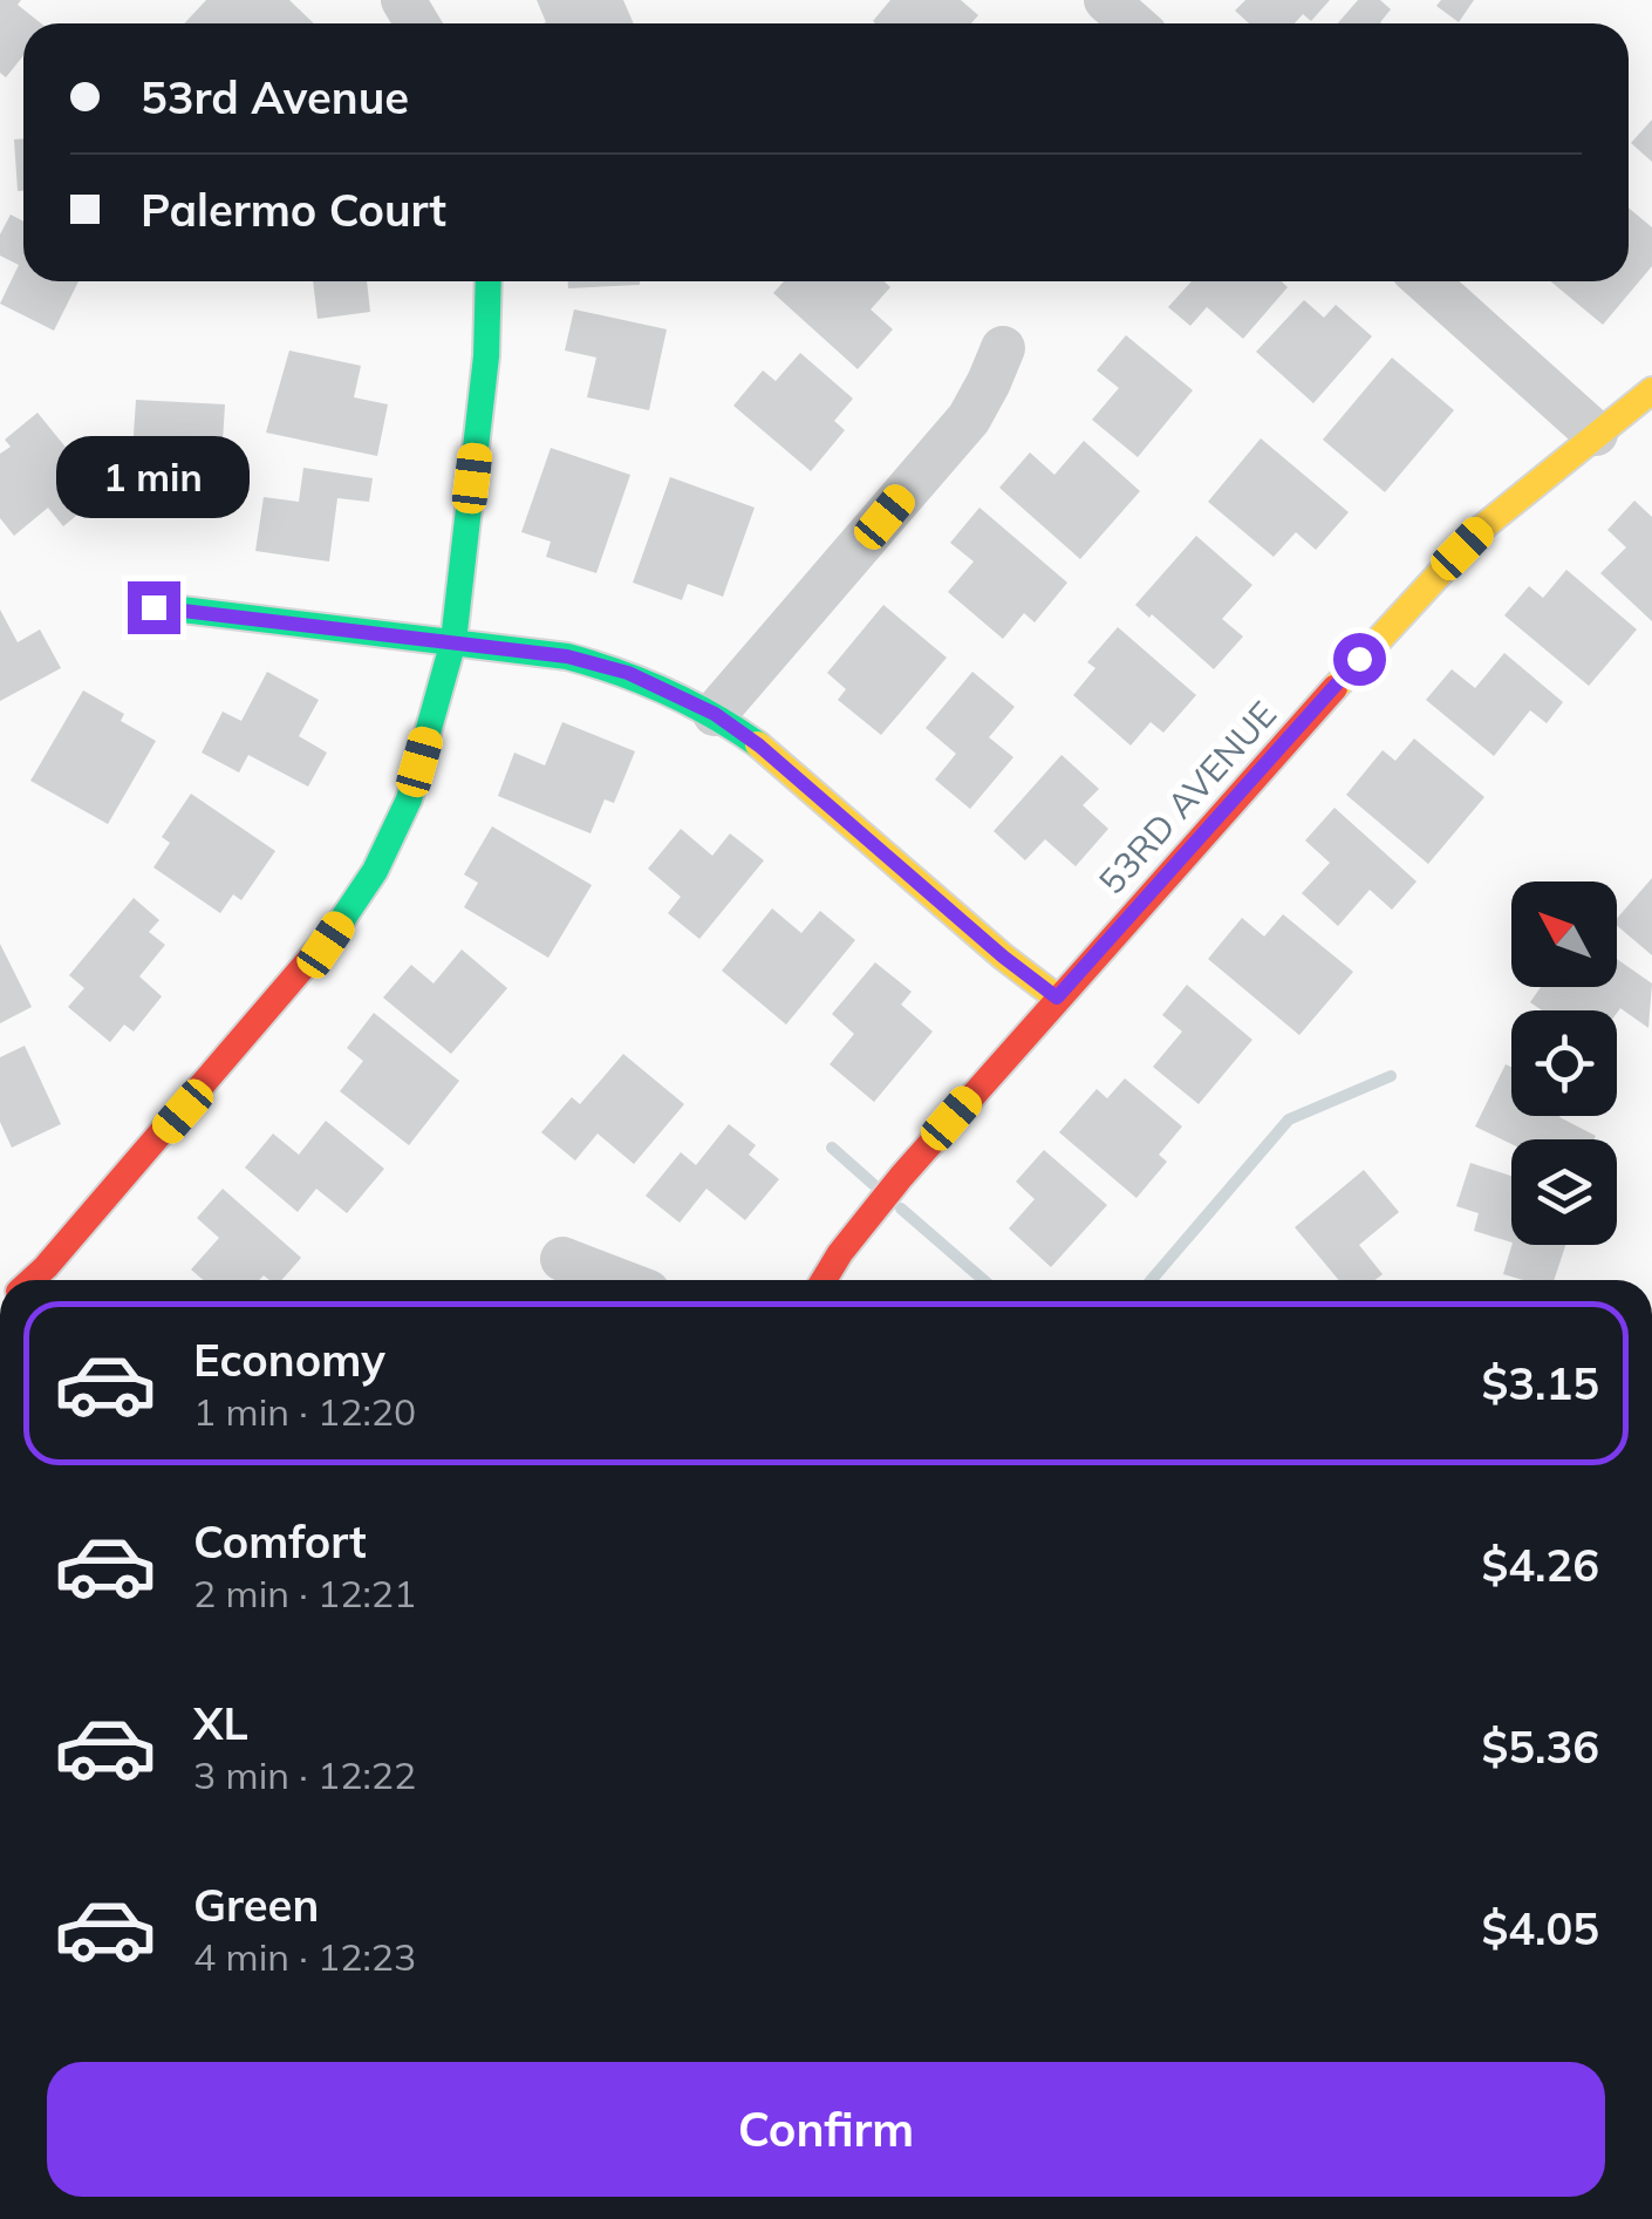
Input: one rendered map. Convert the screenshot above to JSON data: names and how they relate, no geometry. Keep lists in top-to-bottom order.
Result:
{
  "streets": {
    "street": ["53RD AVENUE"]
  },
  "north": "top left",
  "page": {
    "banner": ["53rd Avenue", "Palermo Court"],
    "bubble": "1 min",
    "list": [
      {
        "name": "Economy",
        "note": "1 min · 12:20",
        "value": "$3.15"
      },
      {
        "name": "Comfort",
        "note": "2 min · 12:21",
        "value": "$4.26"
      },
      {
        "name": "XL",
        "note": "3 min · 12:22",
        "value": "$5.36"
      },
      {
        "name": "Green",
        "note": "4 min · 12:23",
        "value": "$4.05"
      }
    ],
    "buttons": "Confirm"
  }
}
